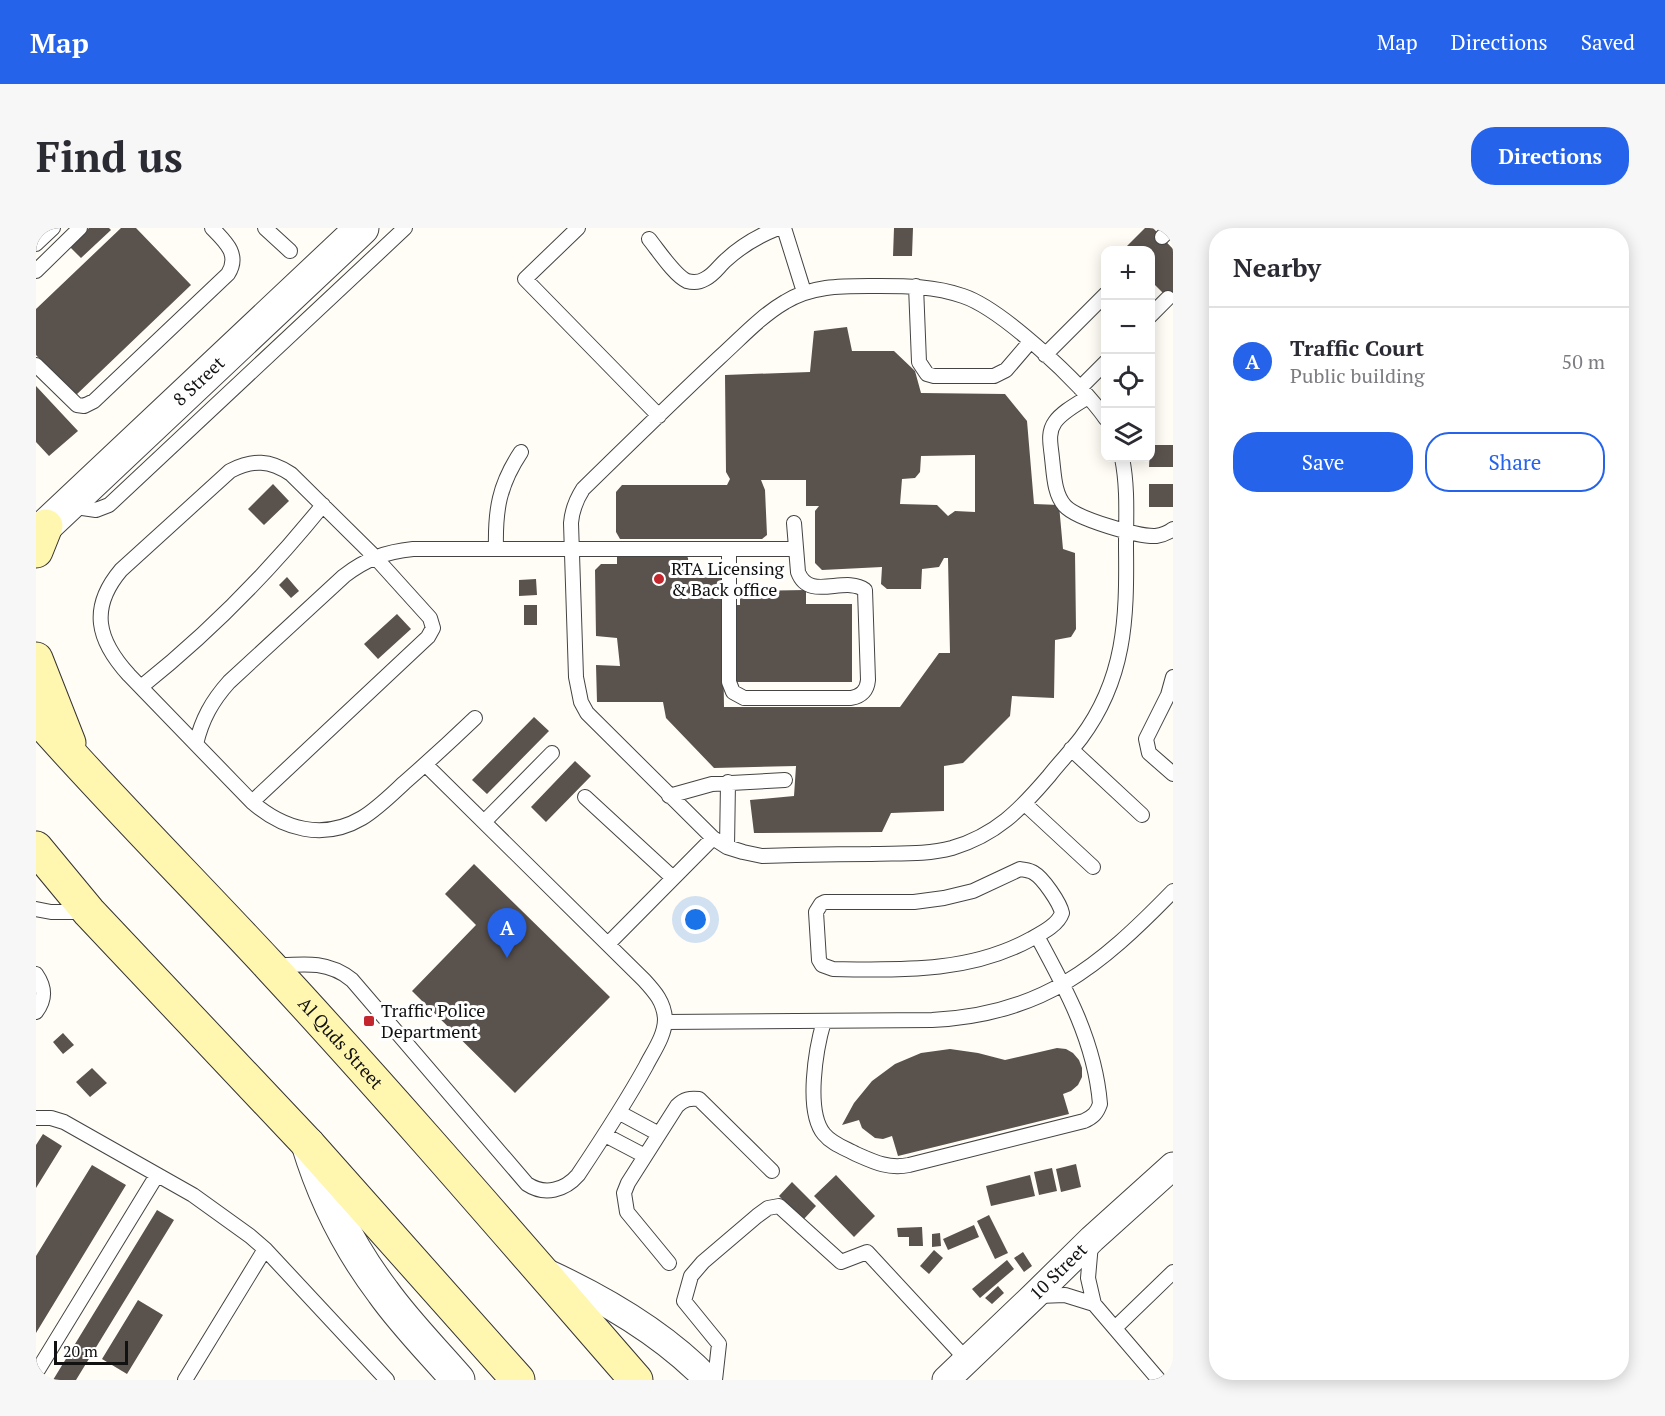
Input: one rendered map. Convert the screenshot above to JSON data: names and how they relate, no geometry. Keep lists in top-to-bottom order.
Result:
{
  "streets": {
    "main road": ["Al Quds Street"],
    "street": ["8 Street", "10 Street"]
  },
  "places": {
    "other": ["RTA Licensing & Back office"],
    "transit": ["Traffic Police Department"]
  },
  "scale_bar": "20 m",
  "page": {
    "header": "Map",
    "nav": ["Map", "Directions", "Saved"],
    "buttons": [
      "Directions",
      ["Save", "Share"]
    ],
    "title": "Find us",
    "heading": "Nearby",
    "map_buttons": ["+", "−"],
    "list": [
      {
        "mark": "A",
        "name": "Traffic Court",
        "note": "Public building",
        "value": "50 m"
      }
    ],
    "pins": "A",
    "scale": "20 m"
  }
}
